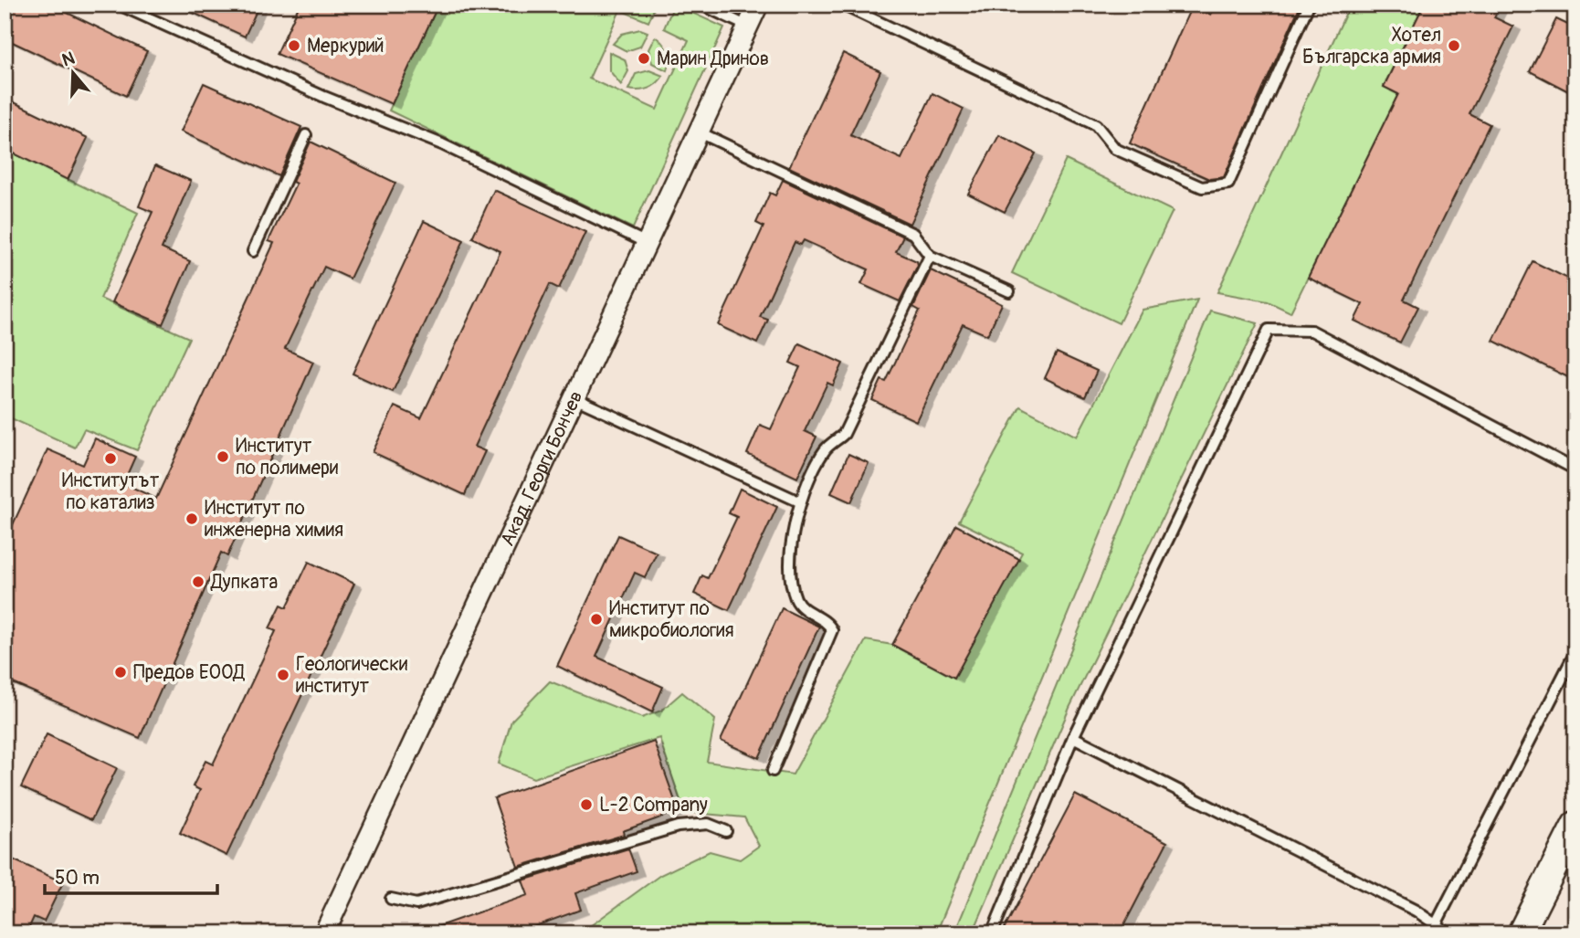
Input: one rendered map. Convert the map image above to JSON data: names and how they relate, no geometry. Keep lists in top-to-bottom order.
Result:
{
  "streets": {
    "street": ["Акад. Георги Бончев"]
  },
  "places": [
    "Меркурий",
    "Хотел Българска армия",
    "Марин Дринов",
    "Институт по полимери",
    "Институтът по катализ",
    "Институт по инженерна химия",
    "Дупката",
    "Институт по микробиология",
    "Предов ЕООД",
    "Геологически институт",
    "L-2 Company"
  ],
  "scale_bar": "50 m",
  "north": "top"
}
